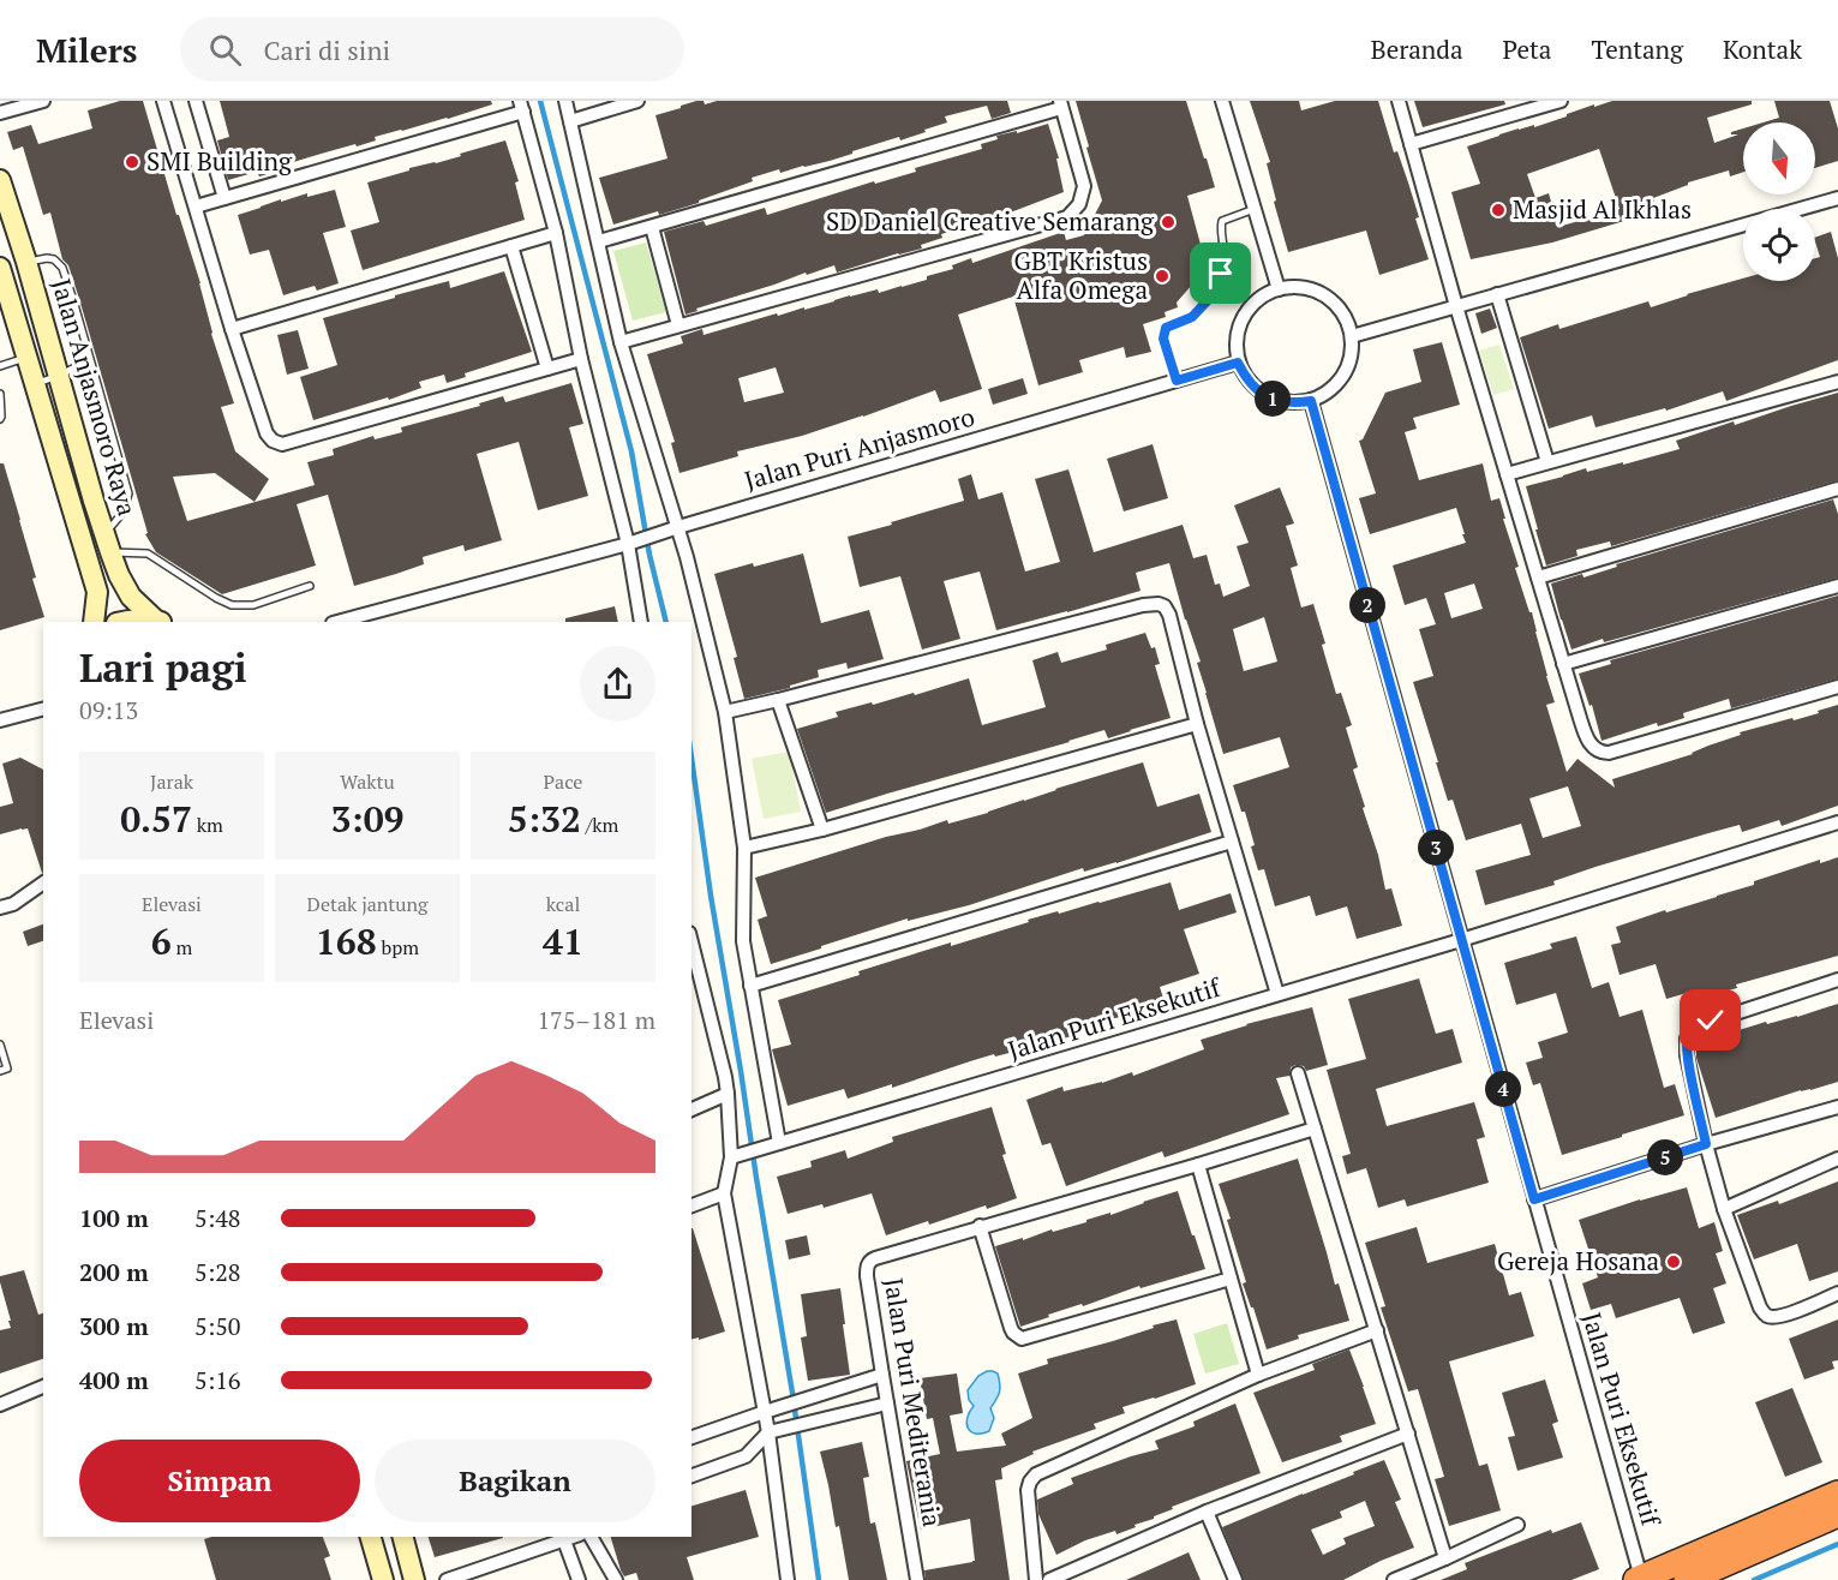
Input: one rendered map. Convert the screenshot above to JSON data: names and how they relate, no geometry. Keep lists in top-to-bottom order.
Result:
{
  "streets": {
    "street": [
      "Jalan Anjasmoro Raya",
      "Jalan Puri Anjasmoro",
      "Jalan Puri Eksekutif",
      "Jalan Puri Mediterania"
    ]
  },
  "crossings": [
    ["Jalan Puri Anjasmoro", "Jalan Puri Eksekutif"]
  ],
  "places": [
    "SMI Building",
    "Masjid Al Ikhlas",
    "SD Daniel Creative Semarang",
    "GBT Kristus Alfa Omega",
    "Gereja Hosana"
  ],
  "north": "bottom",
  "page": {
    "header": "Milers",
    "search": "Cari di sini",
    "nav": [
      "Beranda",
      "Peta",
      "Tentang",
      "Kontak"
    ],
    "pins": [
      "1",
      "2",
      "3",
      "4",
      "5"
    ],
    "heading": ["Lari pagi", "09:13"],
    "stats": [
      ["Jarak", "0.57 km"],
      ["Waktu", "3:09"],
      ["Pace", "5:32 /km"],
      ["Elevasi", "6 m"],
      ["Detak jantung", "168 bpm"],
      ["kcal", "41"]
    ],
    "chart": ["Elevasi", "175–181 m"],
    "list": [
      {
        "name": "100 m",
        "note": "5:48"
      },
      {
        "name": "200 m",
        "note": "5:28"
      },
      {
        "name": "300 m",
        "note": "5:50"
      },
      {
        "name": "400 m",
        "note": "5:16"
      }
    ],
    "buttons": ["Simpan", "Bagikan"]
  }
}
